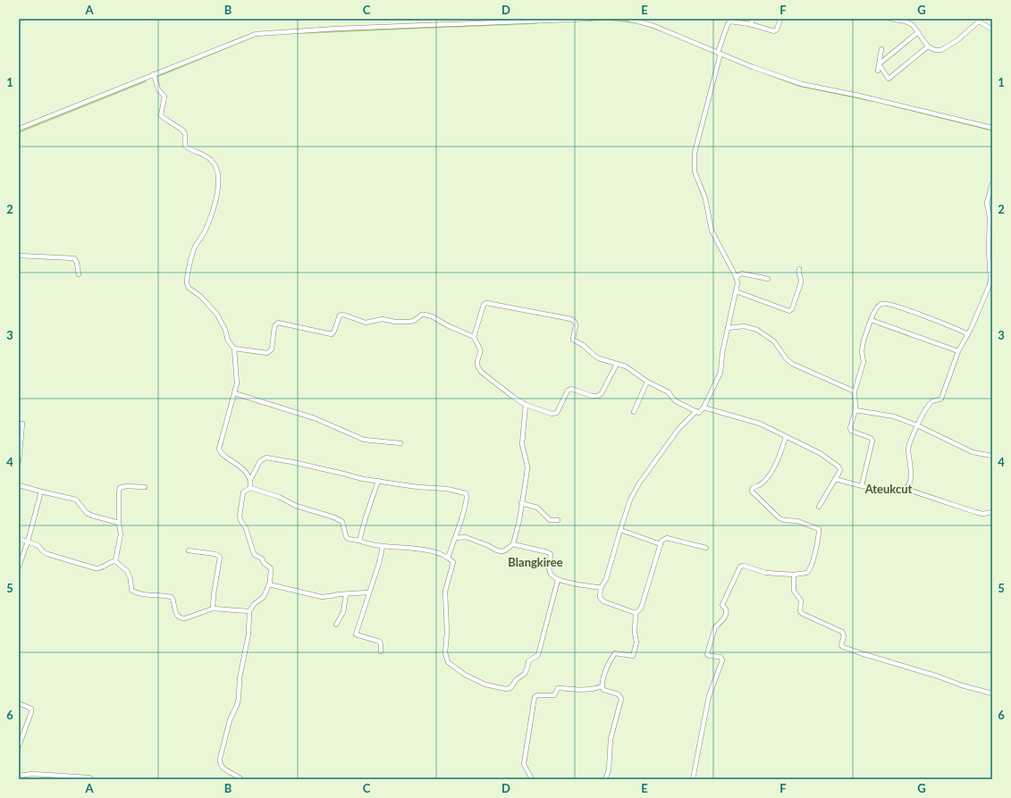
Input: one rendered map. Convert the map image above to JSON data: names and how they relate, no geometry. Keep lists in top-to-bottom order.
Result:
{
  "districts": ["Ateukcut", "Blangkiree"],
  "grid": {
    "columns": [
      "A",
      "B",
      "C",
      "D",
      "E",
      "F",
      "G"
    ],
    "rows": [
      "1",
      "2",
      "3",
      "4",
      "5",
      "6"
    ]
  }
}
